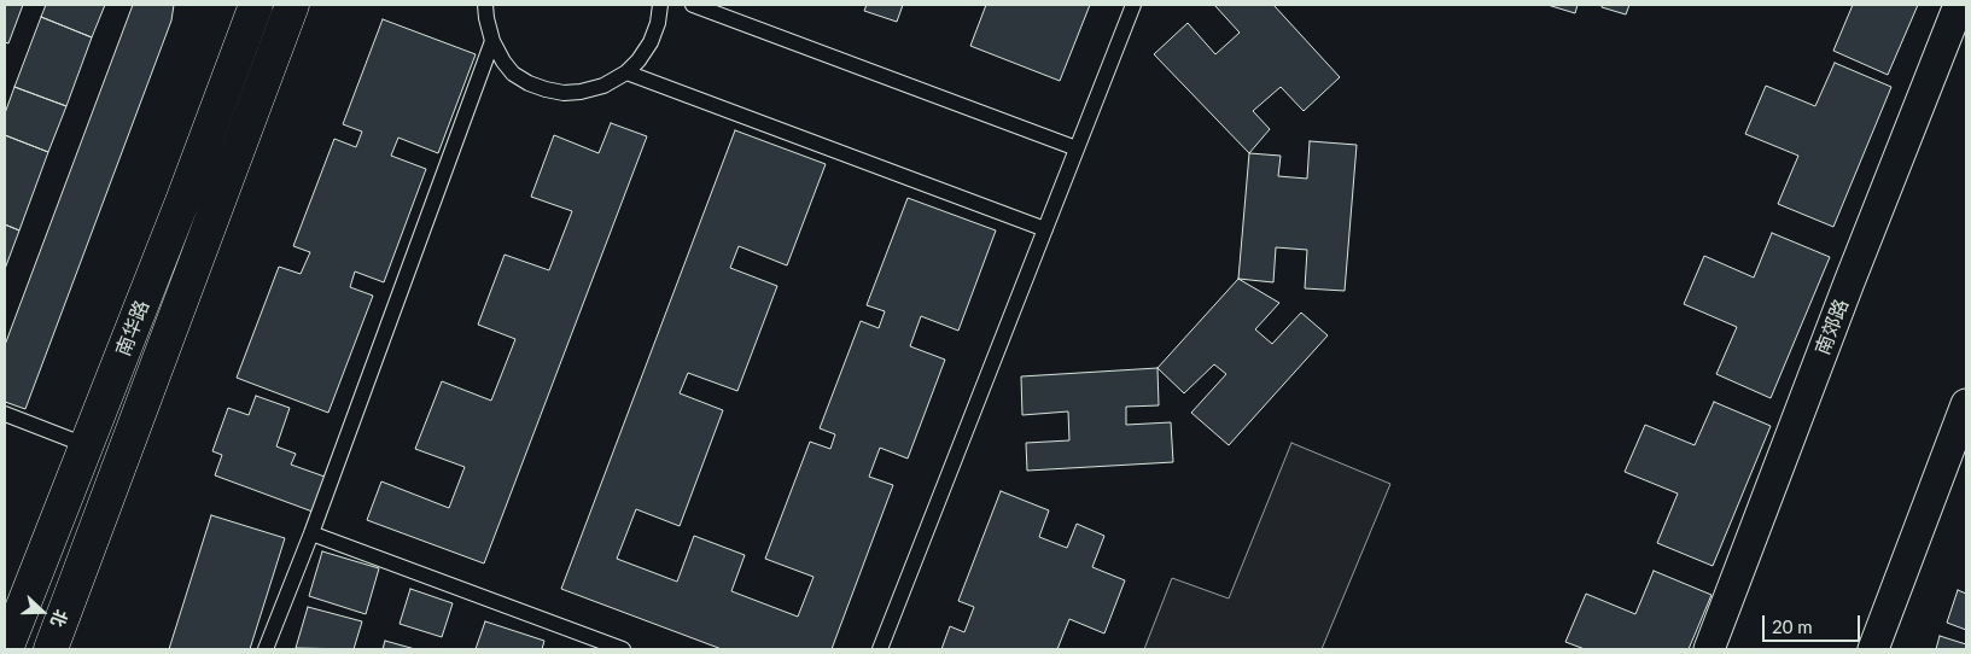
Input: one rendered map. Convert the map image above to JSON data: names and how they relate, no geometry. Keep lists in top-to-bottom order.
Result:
{
  "streets": {
    "street": ["南郊路", "南华路"]
  },
  "scale_bar": "20 m",
  "north": "right"
}
